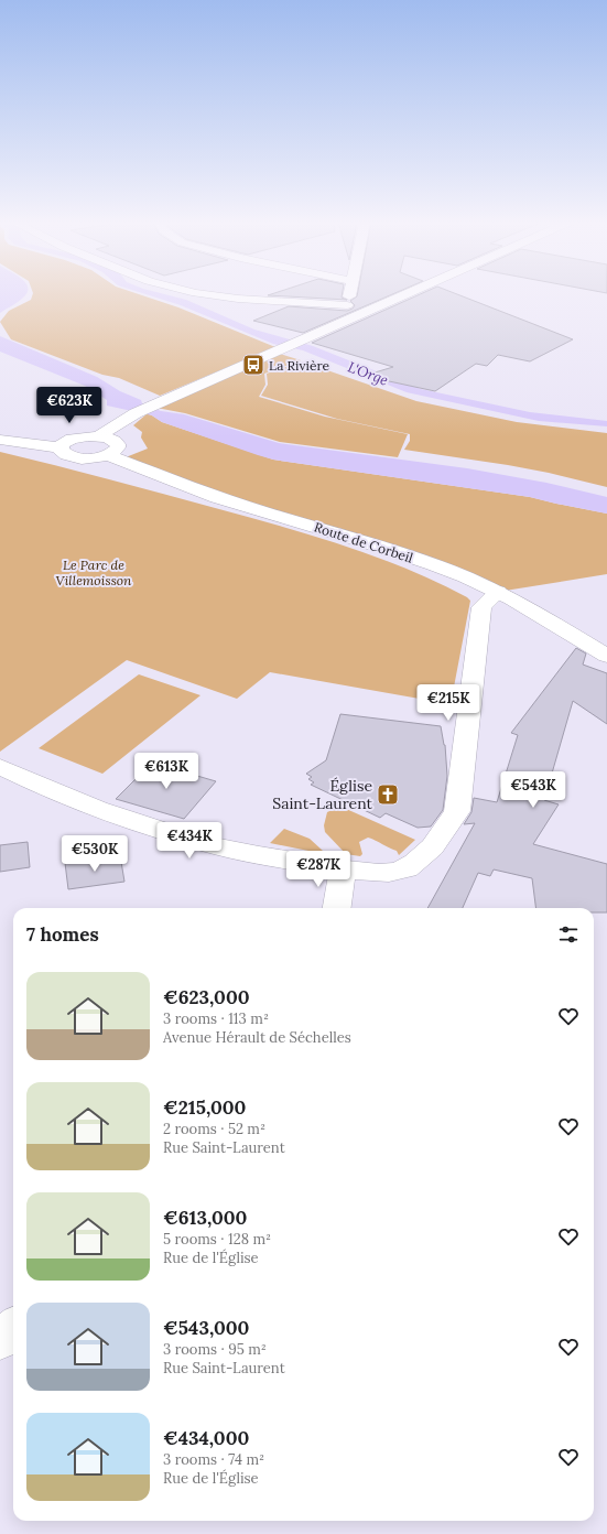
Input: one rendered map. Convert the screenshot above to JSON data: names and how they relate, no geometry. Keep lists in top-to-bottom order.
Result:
{
  "streets": {
    "street": ["Route de Corbeil"]
  },
  "water": ["L'Orge"],
  "parks": ["Le Parc de Villemoisson"],
  "places": {
    "bus stop": ["La Rivière"],
    "church": ["Église Saint-Laurent"]
  },
  "page": {
    "price": [
      "€623K",
      "€215K",
      "€613K",
      "€543K",
      "€434K",
      "€530K",
      "€287K"
    ],
    "heading": "7 homes",
    "list": [
      {
        "name": "€623,000",
        "note": "3 rooms · 113 m² · Avenue Hérault de Séchelles"
      },
      {
        "name": "€215,000",
        "note": "2 rooms · 52 m² · Rue Saint-Laurent"
      },
      {
        "name": "€613,000",
        "note": "5 rooms · 128 m² · Rue de l'Église"
      },
      {
        "name": "€543,000",
        "note": "3 rooms · 95 m² · Rue Saint-Laurent"
      },
      {
        "name": "€434,000",
        "note": "3 rooms · 74 m² · Rue de l'Église"
      }
    ]
  }
}
